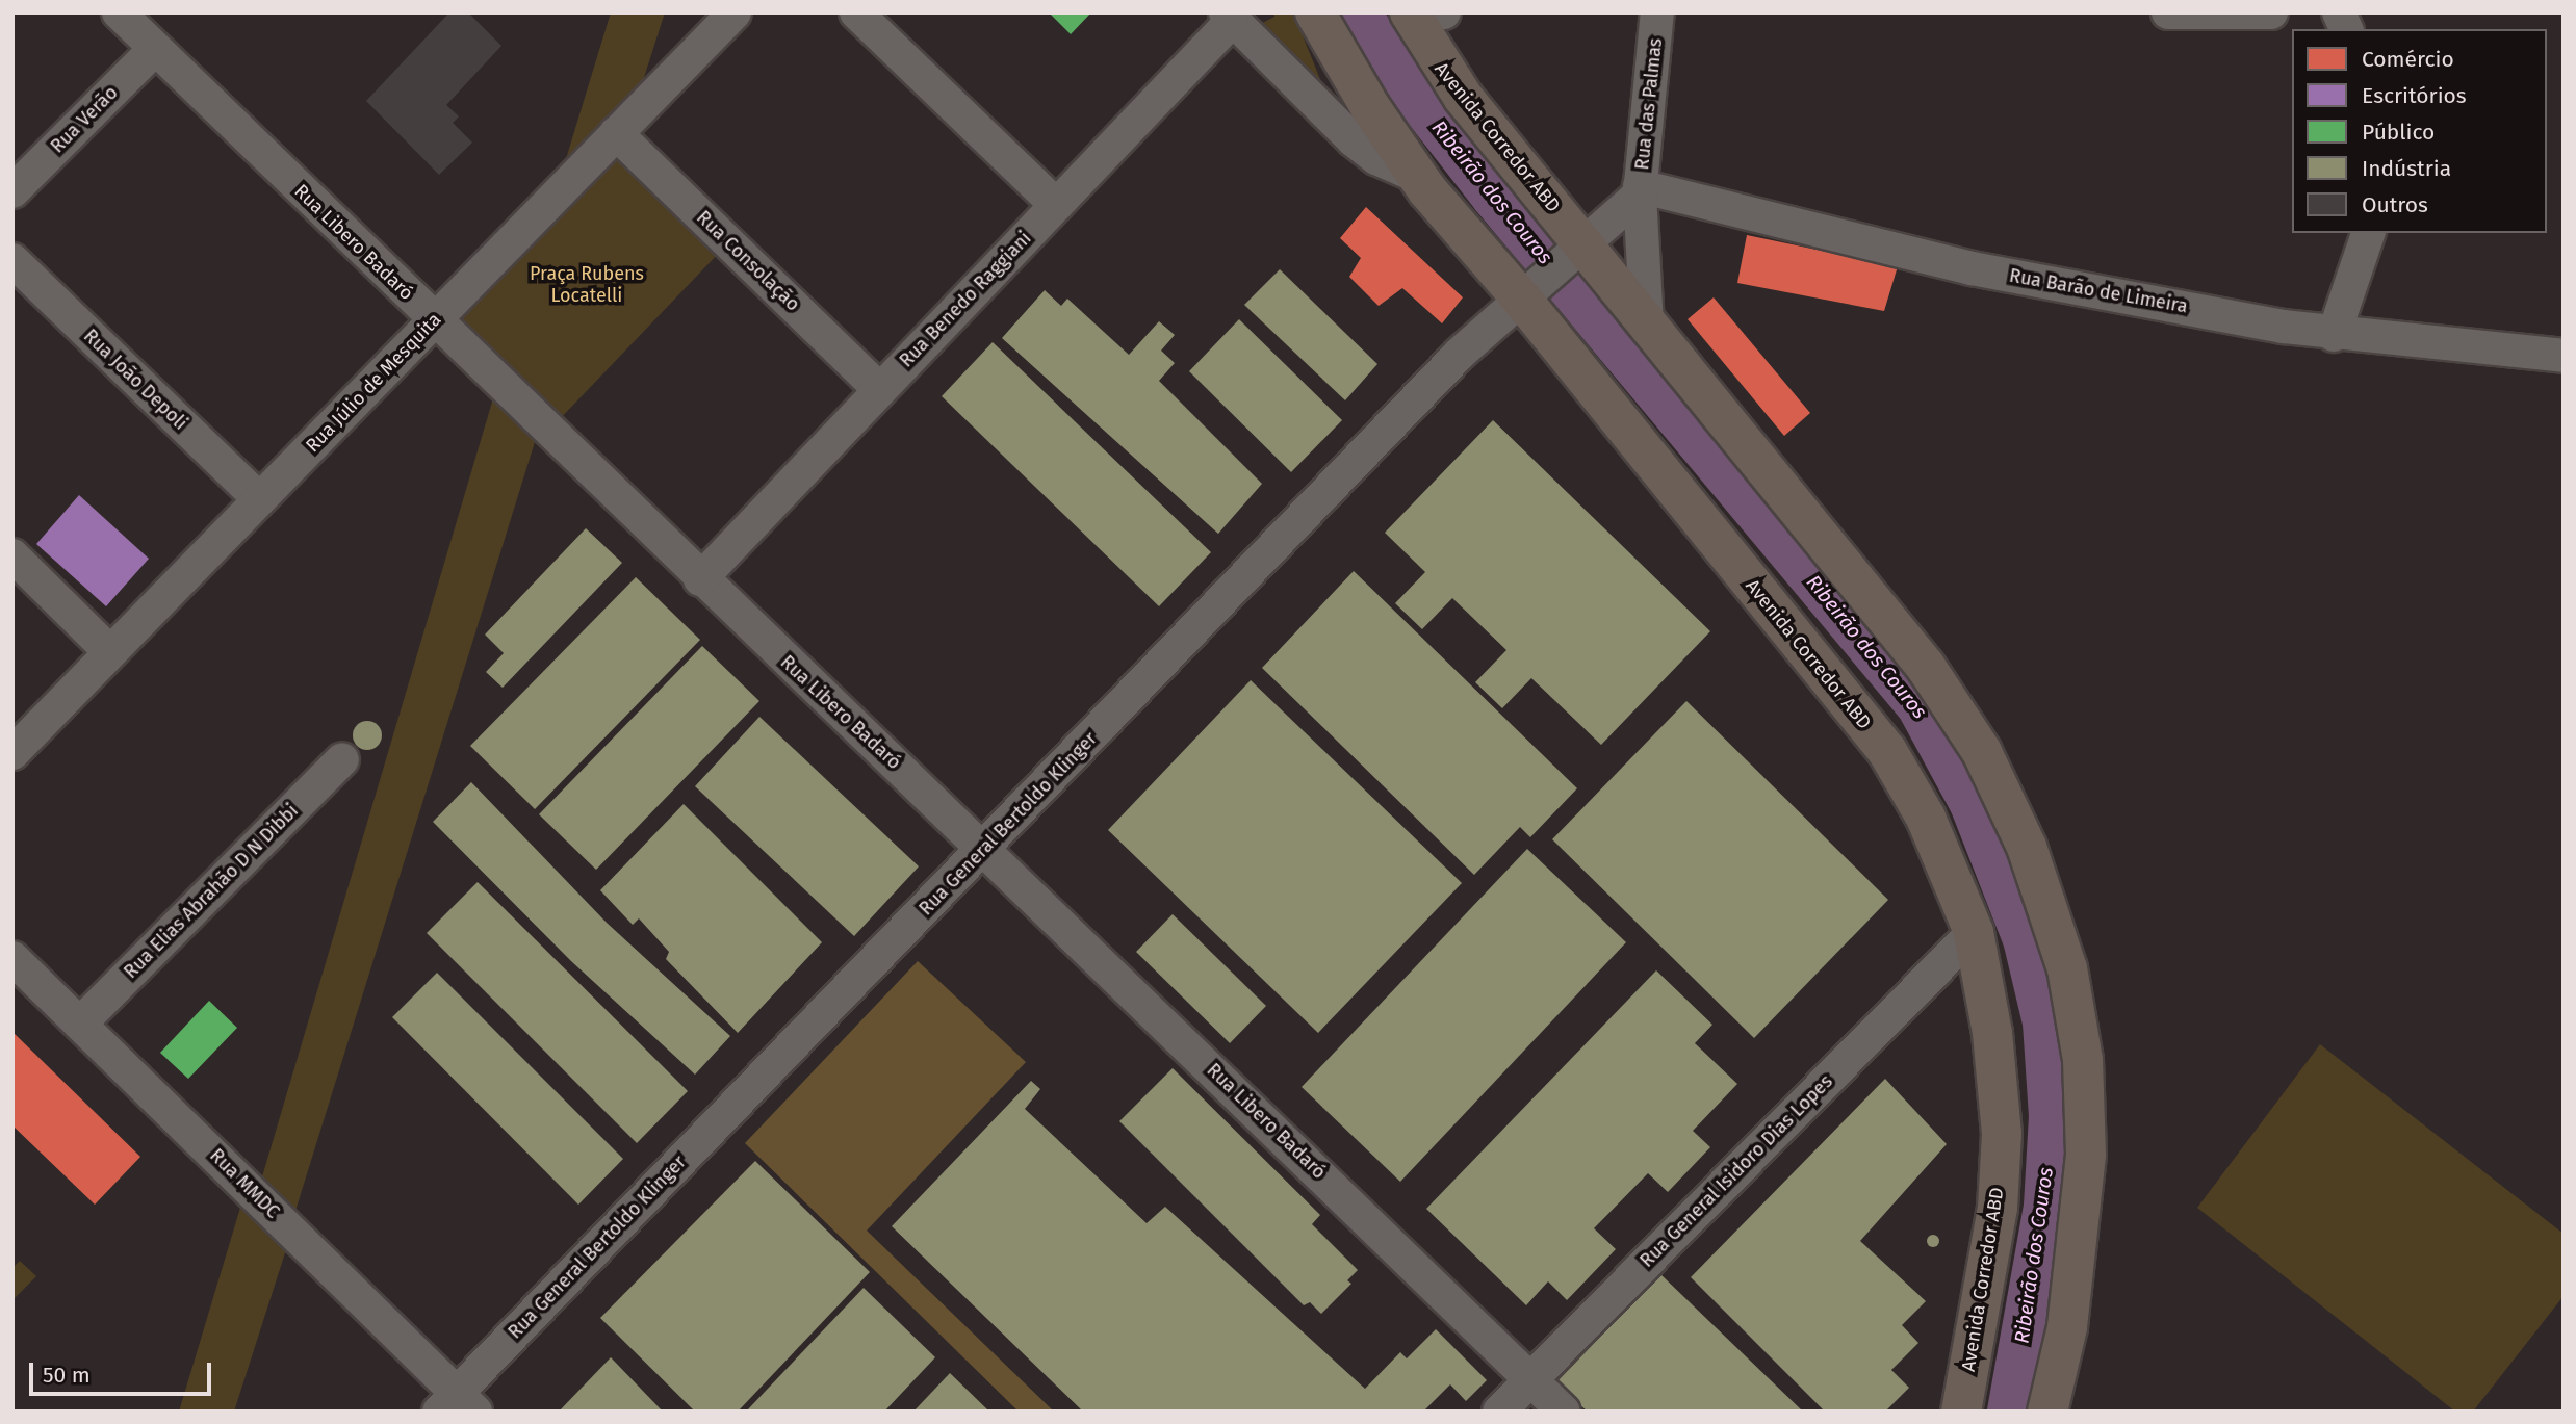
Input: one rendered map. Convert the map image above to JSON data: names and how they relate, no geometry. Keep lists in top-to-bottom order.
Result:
{
  "streets": {
    "highway": ["Avenida Corredor ABD"],
    "street": [
      "Rua das Palmas",
      "Rua Verão",
      "Rua Libero Badaró",
      "Rua Consolação",
      "Rua Barão de Limeira",
      "Rua Benedo Raggiani",
      "Rua João Depoli",
      "Rua Júlio de Mesquita",
      "Rua General Bertoldo Klinger",
      "Rua Elias Abrahão D N Dibbi",
      "Rua General Isidoro Dias Lopes",
      "Rua MMDC"
    ]
  },
  "crossings": [
    ["Rua das Palmas", "Avenida Corredor ABD"],
    ["Rua das Palmas", "Rua Barão de Limeira"],
    ["Rua das Palmas", "Rua General Bertoldo Klinger"],
    ["Rua Verão", "Rua Libero Badaró"],
    ["Avenida Corredor ABD", "Rua General Bertoldo Klinger"],
    ["Avenida Corredor ABD", "Rua General Isidoro Dias Lopes"],
    ["Rua Libero Badaró", "Rua Benedo Raggiani"],
    ["Rua Libero Badaró", "Rua Júlio de Mesquita"],
    ["Rua Libero Badaró", "Rua General Bertoldo Klinger"],
    ["Rua Libero Badaró", "Rua General Isidoro Dias Lopes"],
    ["Rua Consolação", "Rua Benedo Raggiani"],
    ["Rua Consolação", "Rua Júlio de Mesquita"],
    ["Rua João Depoli", "Rua Júlio de Mesquita"],
    ["Rua General Bertoldo Klinger", "Rua MMDC"],
    ["Rua Elias Abrahão D N Dibbi", "Rua MMDC"]
  ],
  "water": ["Ribeirão dos Couros"],
  "parks": ["Praça Rubens Locatelli"],
  "legend": [
    "Comércio",
    "Escritórios",
    "Público",
    "Indústria",
    "Outros"
  ],
  "scale_bar": "50 m"
}
